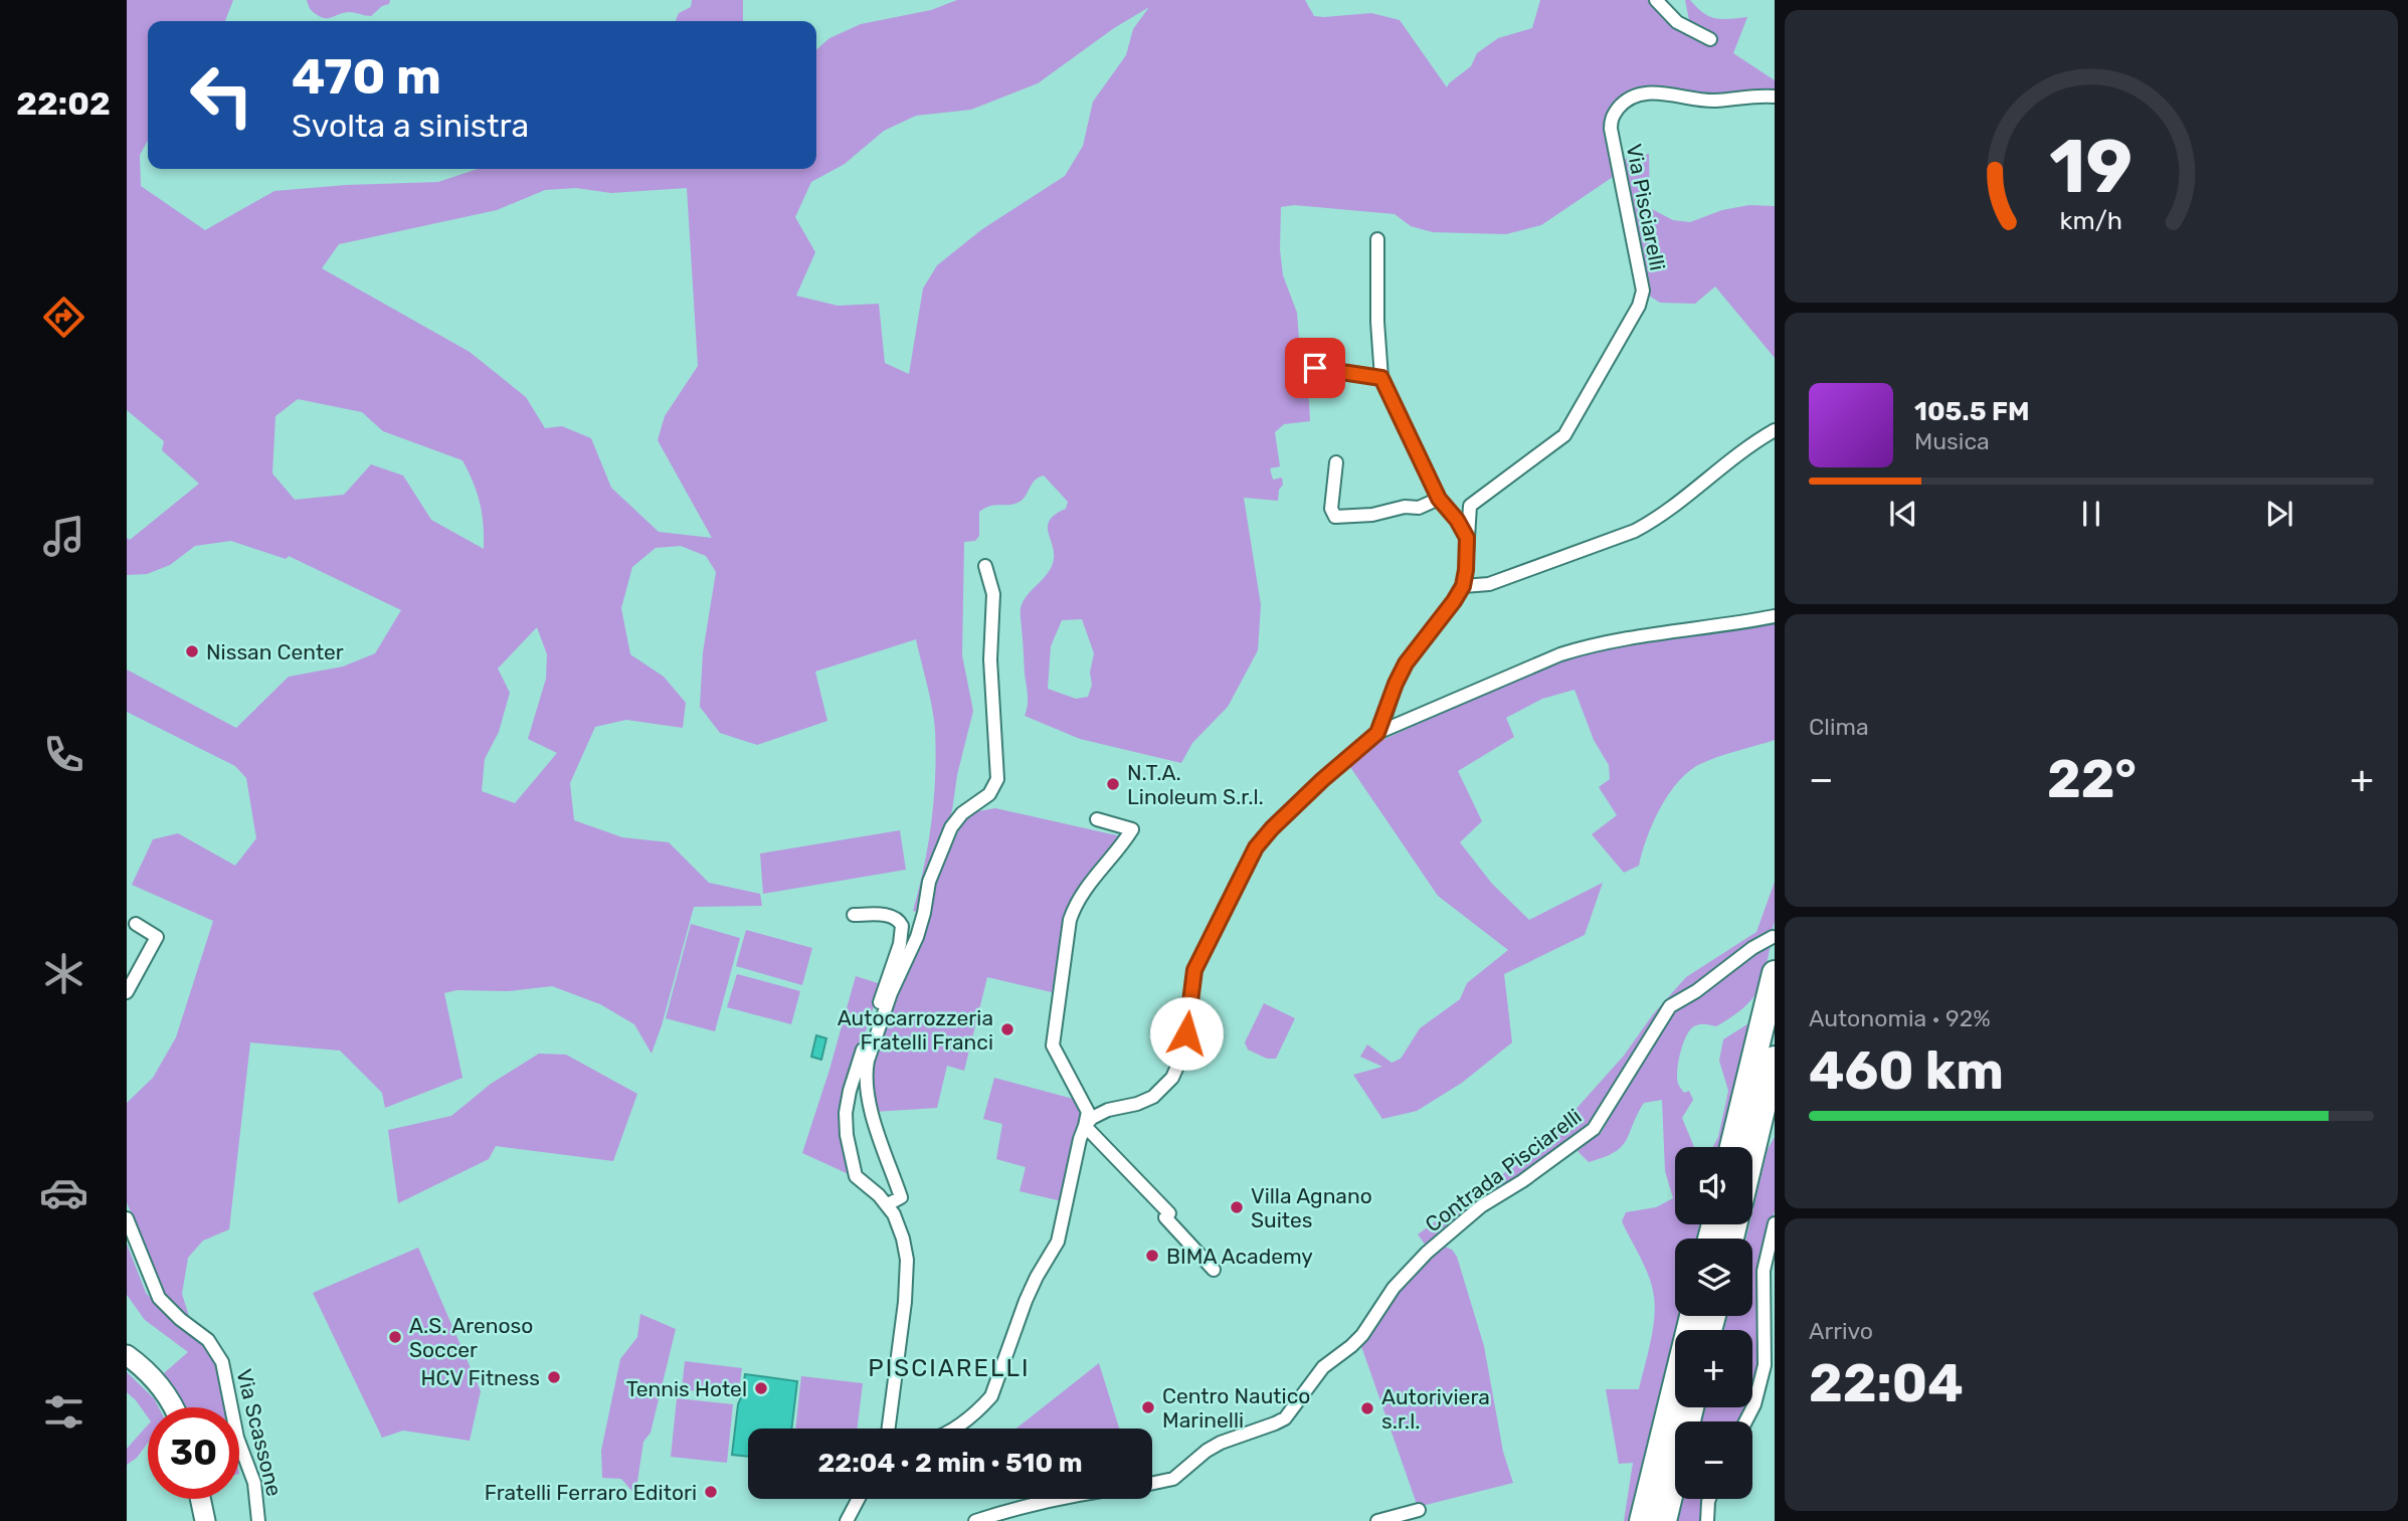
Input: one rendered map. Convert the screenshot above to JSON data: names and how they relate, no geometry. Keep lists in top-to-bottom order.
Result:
{
  "streets": {
    "street": ["Via Pisciarelli", "Contrada Pisciarelli", "Via Scassone"]
  },
  "districts": ["PISCIARELLI"],
  "places": [
    "Nissan Center",
    "N.T.A. Linoleum S.r.l.",
    "Autocarrozzeria Fratelli Franci",
    "Villa Agnano Suites",
    "BIMA Academy",
    "A.S. Arenoso Soccer",
    "HCV Fitness",
    "Tennis Hotel",
    "Centro Nautico Marinelli",
    "Autoriviera s.r.l.",
    "Fratelli Ferraro Editori"
  ],
  "page": {
    "tabs": "22:02",
    "turn": ["470 m", "Svolta a sinistra"],
    "song": ["105.5 FM", "Musica"],
    "tile": [
      "Clima",
      ["Autonomia · 92%", "460 km"],
      ["Arrivo", "22:04"]
    ],
    "heat": ["−", "22°", "+"],
    "map_buttons": ["+", "−"],
    "limit": "30",
    "trip": "22:04 · 2 min · 510 m",
    "gauge": ["19", "km/h"]
  }
}
